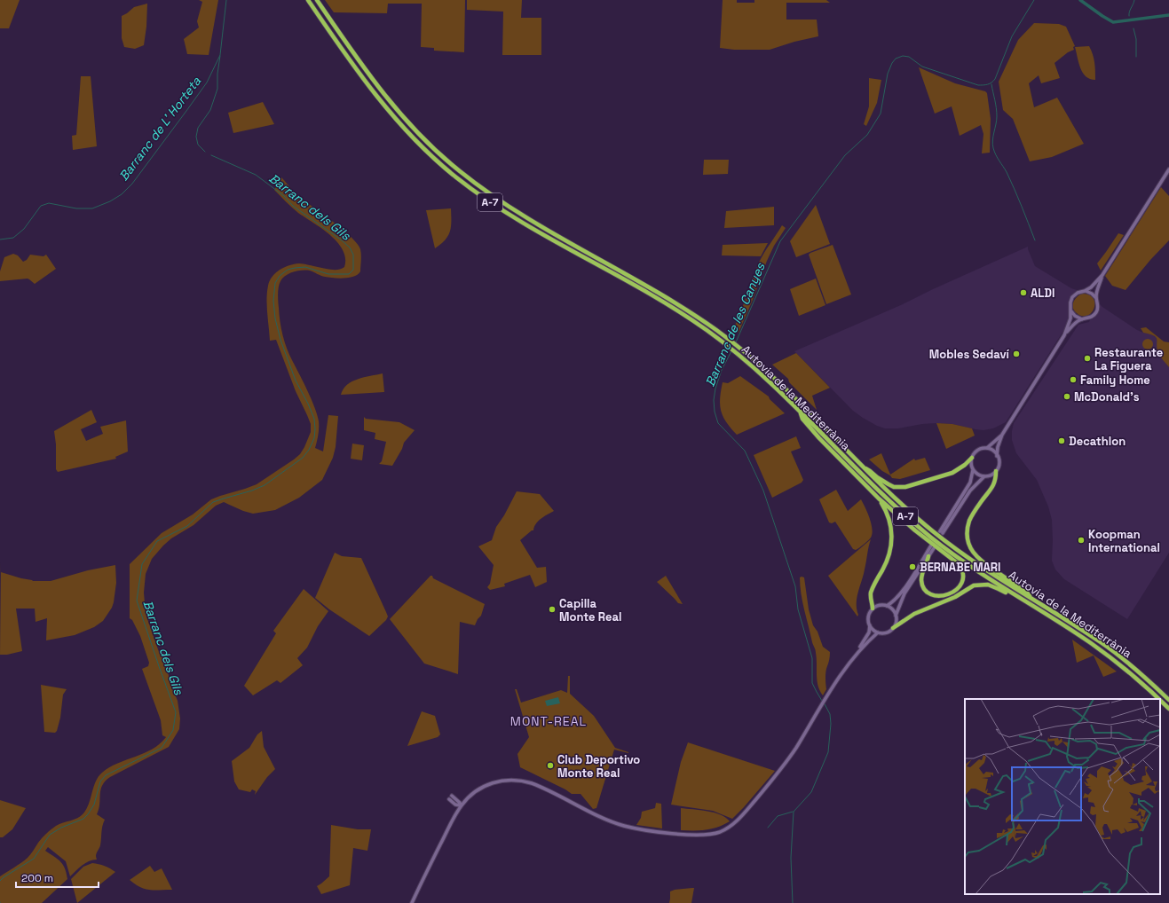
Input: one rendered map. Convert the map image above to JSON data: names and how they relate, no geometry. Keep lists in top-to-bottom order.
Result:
{
  "streets": {
    "highway": ["A-7", "Autovia de la Mediterrània"]
  },
  "districts": ["MONT-REAL"],
  "water": ["Barranc de L' Horteta", "Barranc dels Gils", "Barranc de les Canyes"],
  "places": [
    "ALDI",
    "Mobles Sedaví",
    "Restaurante La Figuera",
    "Family Home",
    "McDonald's",
    "Decathlon",
    "Koopman International",
    "BERNABE MARI",
    "Capilla Monte Real",
    "Club Deportivo Monte Real"
  ],
  "scale_bar": "200 m"
}
